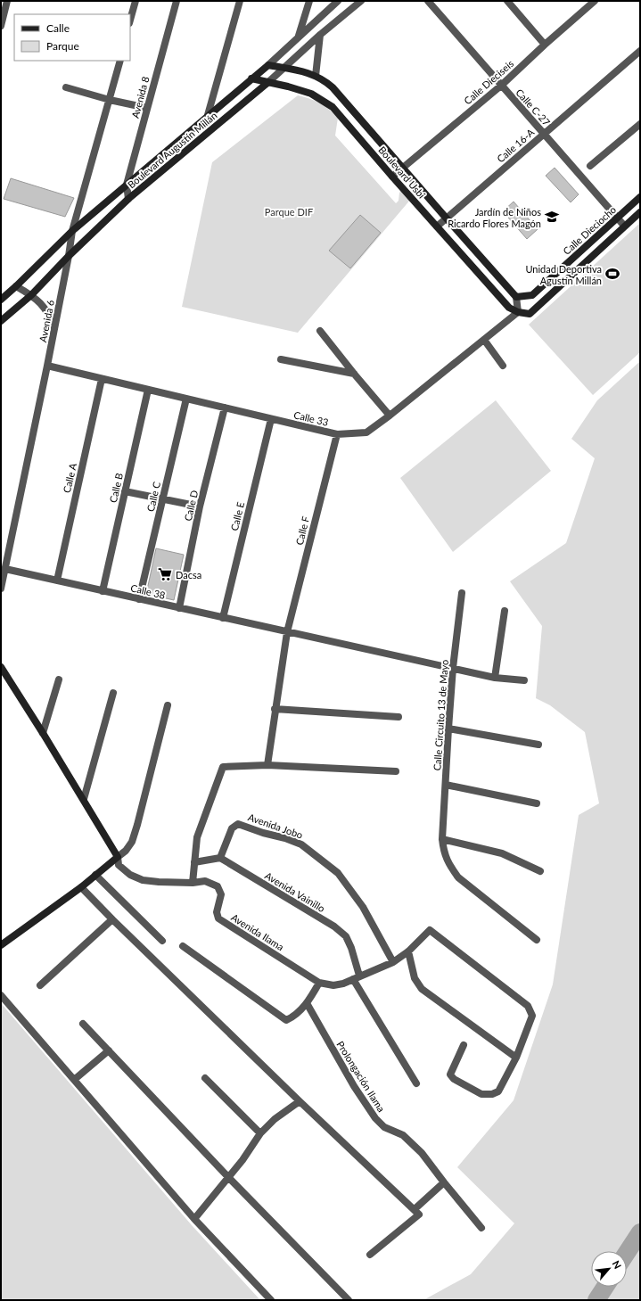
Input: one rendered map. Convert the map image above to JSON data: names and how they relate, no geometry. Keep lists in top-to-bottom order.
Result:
{
  "streets": {
    "street": [
      "Calle Dieciseis",
      "Avenida 8",
      "Calle C-27",
      "Calle 16-A",
      "Boulevard Augustín Millán",
      "Boulevard Usbi",
      "Calle Dieciocho",
      "Avenida 6",
      "Calle 33",
      "Calle A",
      "Calle B",
      "Calle C",
      "Calle D",
      "Calle E",
      "Calle F",
      "Calle 38",
      "Calle Circuito 13 de Mayo",
      "Avenida Jobo",
      "Avenida Vainillo",
      "Avenida Ilama",
      "Prolongación Ilama"
    ]
  },
  "crossings": [
    ["Calle Dieciseis", "Calle C-27"],
    ["Calle Dieciseis", "Boulevard Usbi"],
    ["Avenida 8", "Boulevard Augustín Millán"],
    ["Calle C-27", "Calle 16-A"],
    ["Calle C-27", "Calle Dieciocho"],
    ["Calle 16-A", "Boulevard Usbi"],
    ["Boulevard Augustín Millán", "Boulevard Usbi"],
    ["Boulevard Augustín Millán", "Avenida 6"],
    ["Boulevard Usbi", "Calle Dieciocho"],
    ["Boulevard Usbi", "Calle 33"],
    ["Calle Dieciocho", "Calle 33"],
    ["Avenida 6", "Calle 33"],
    ["Avenida 6", "Calle 38"],
    ["Calle 33", "Calle A"],
    ["Calle 33", "Calle B"],
    ["Calle 33", "Calle C"],
    ["Calle 33", "Calle D"],
    ["Calle 33", "Calle E"],
    ["Calle 33", "Calle F"],
    ["Calle A", "Calle 38"],
    ["Calle B", "Calle 38"],
    ["Calle C", "Calle 38"],
    ["Calle D", "Calle 38"],
    ["Calle E", "Calle 38"],
    ["Calle F", "Calle 38"],
    ["Calle 38", "Calle Circuito 13 de Mayo"],
    ["Avenida Jobo", "Avenida Vainillo"]
  ],
  "parks": ["Parque DIF"],
  "places": {
    "school or university": ["Jardín de Niños Ricardo Flores Magón"],
    "sports": ["Unidad Deportiva Agustín Millán"],
    "supermarket": ["Dacsa"]
  },
  "legend": ["Calle", "Parque"],
  "north": "top right"
}
